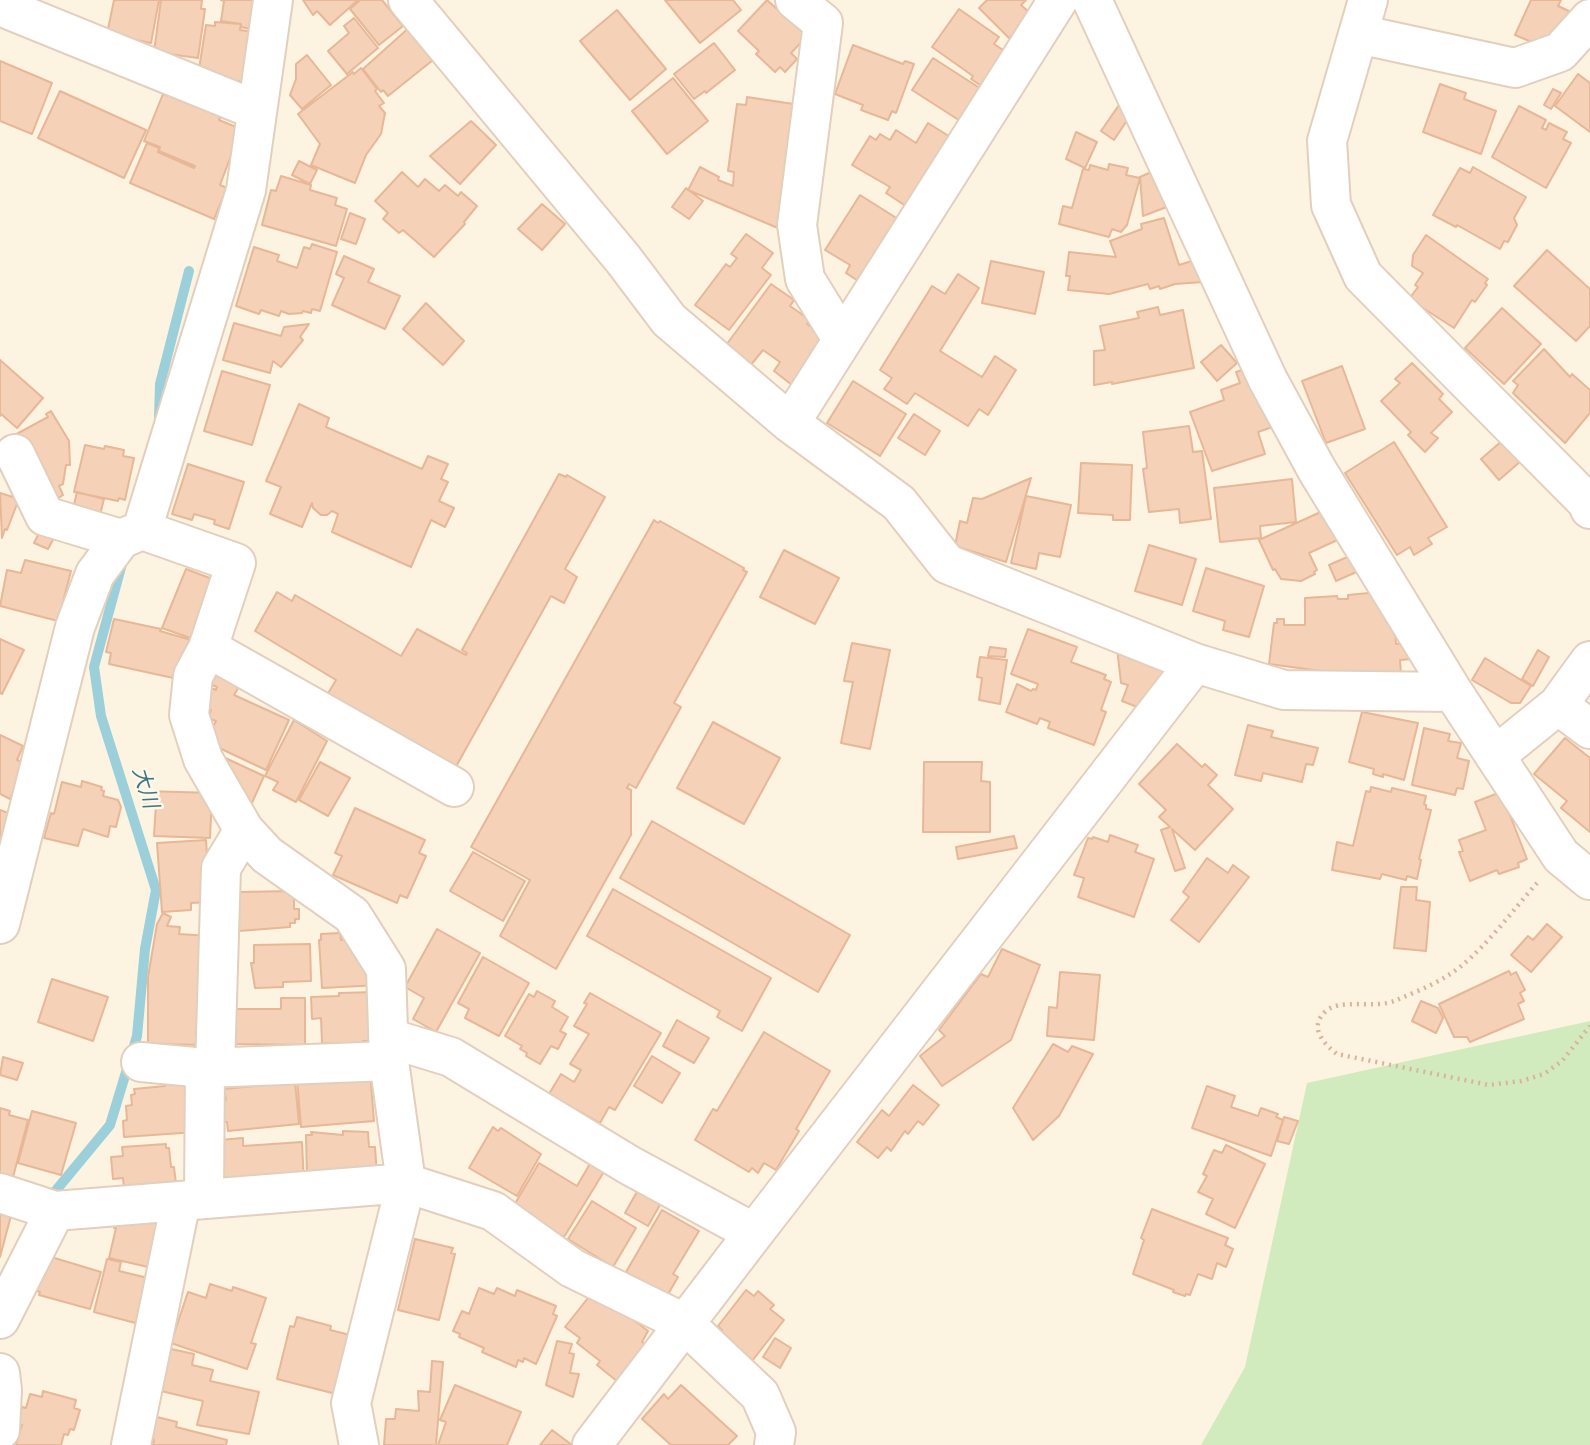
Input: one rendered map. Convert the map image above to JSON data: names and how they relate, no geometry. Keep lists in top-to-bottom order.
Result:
{
  "water": ["大川"]
}
